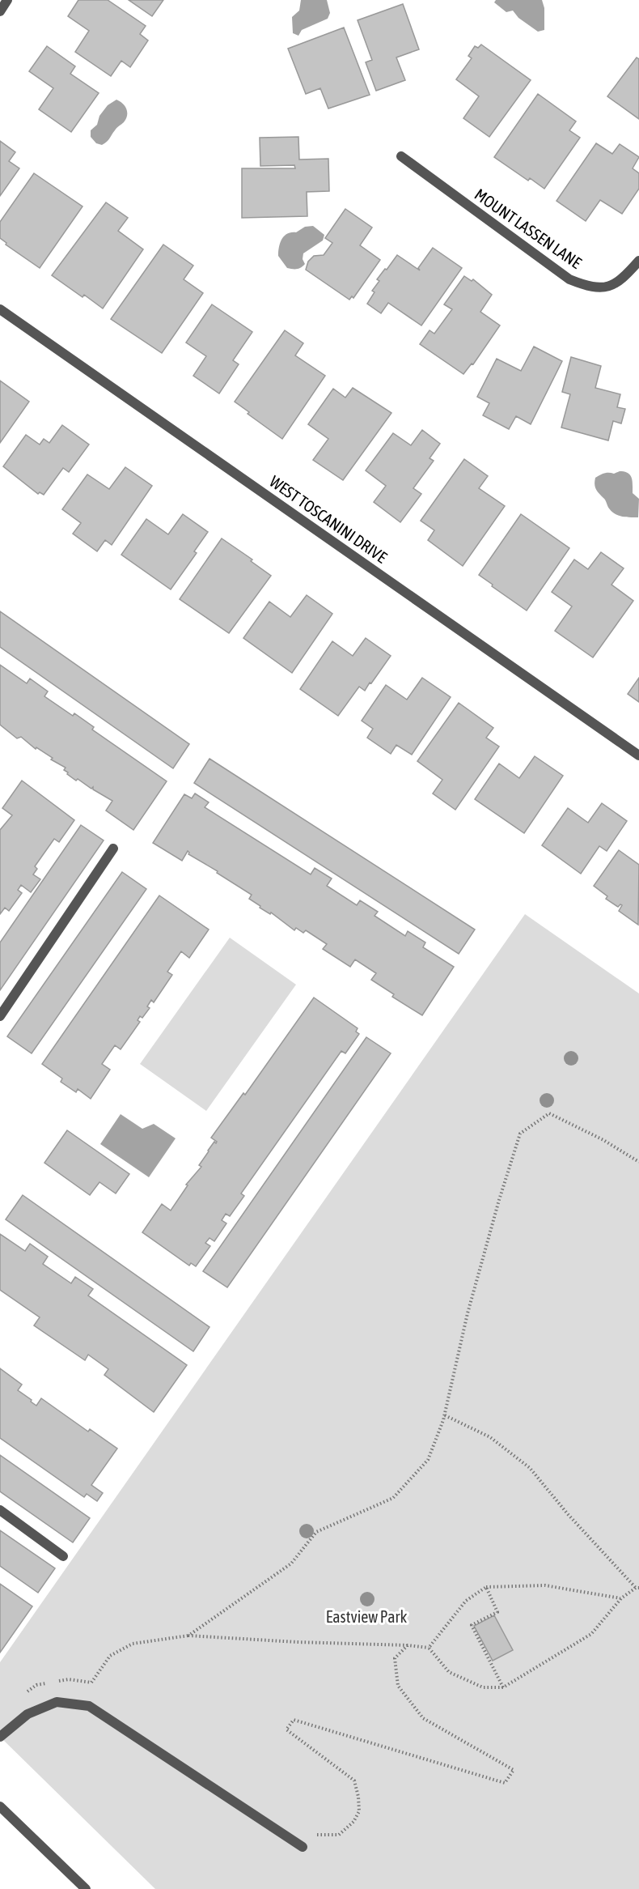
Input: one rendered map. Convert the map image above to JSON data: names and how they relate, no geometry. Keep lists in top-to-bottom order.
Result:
{
  "streets": {
    "street": ["MOUNT LASSEN LANE", "WEST TOSCANINI DRIVE"]
  },
  "parks": ["Eastview Park"]
}
